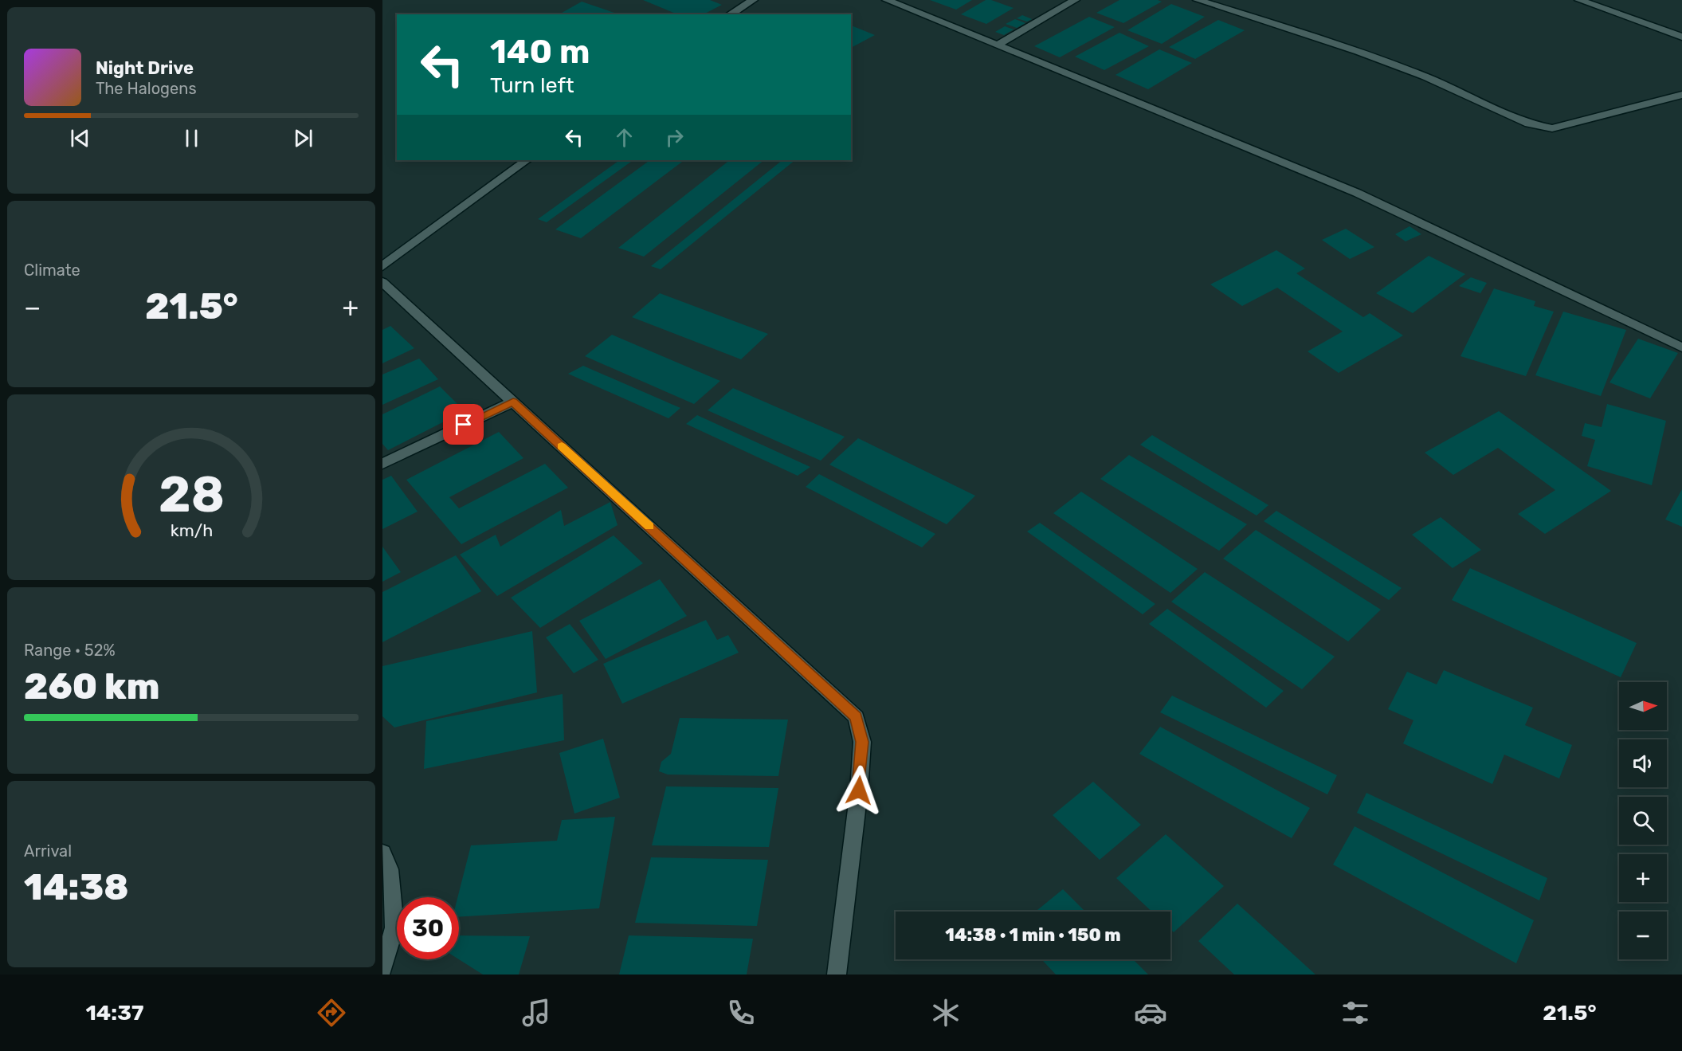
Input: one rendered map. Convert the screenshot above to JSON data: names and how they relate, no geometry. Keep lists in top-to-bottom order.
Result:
{
  "north": "right",
  "page": {
    "turn": ["140 m", "Turn left"],
    "song": ["Night Drive", "The Halogens"],
    "tile": [
      "Climate",
      ["Range · 52%", "260 km"],
      ["Arrival", "14:38"]
    ],
    "heat": ["−", "21.5°", "+"],
    "map_buttons": ["+", "−"],
    "limit": "30",
    "trip": "14:38 · 1 min · 150 m",
    "tabs": ["14:37", "21.5°"],
    "gauge": ["28", "km/h"]
  }
}
